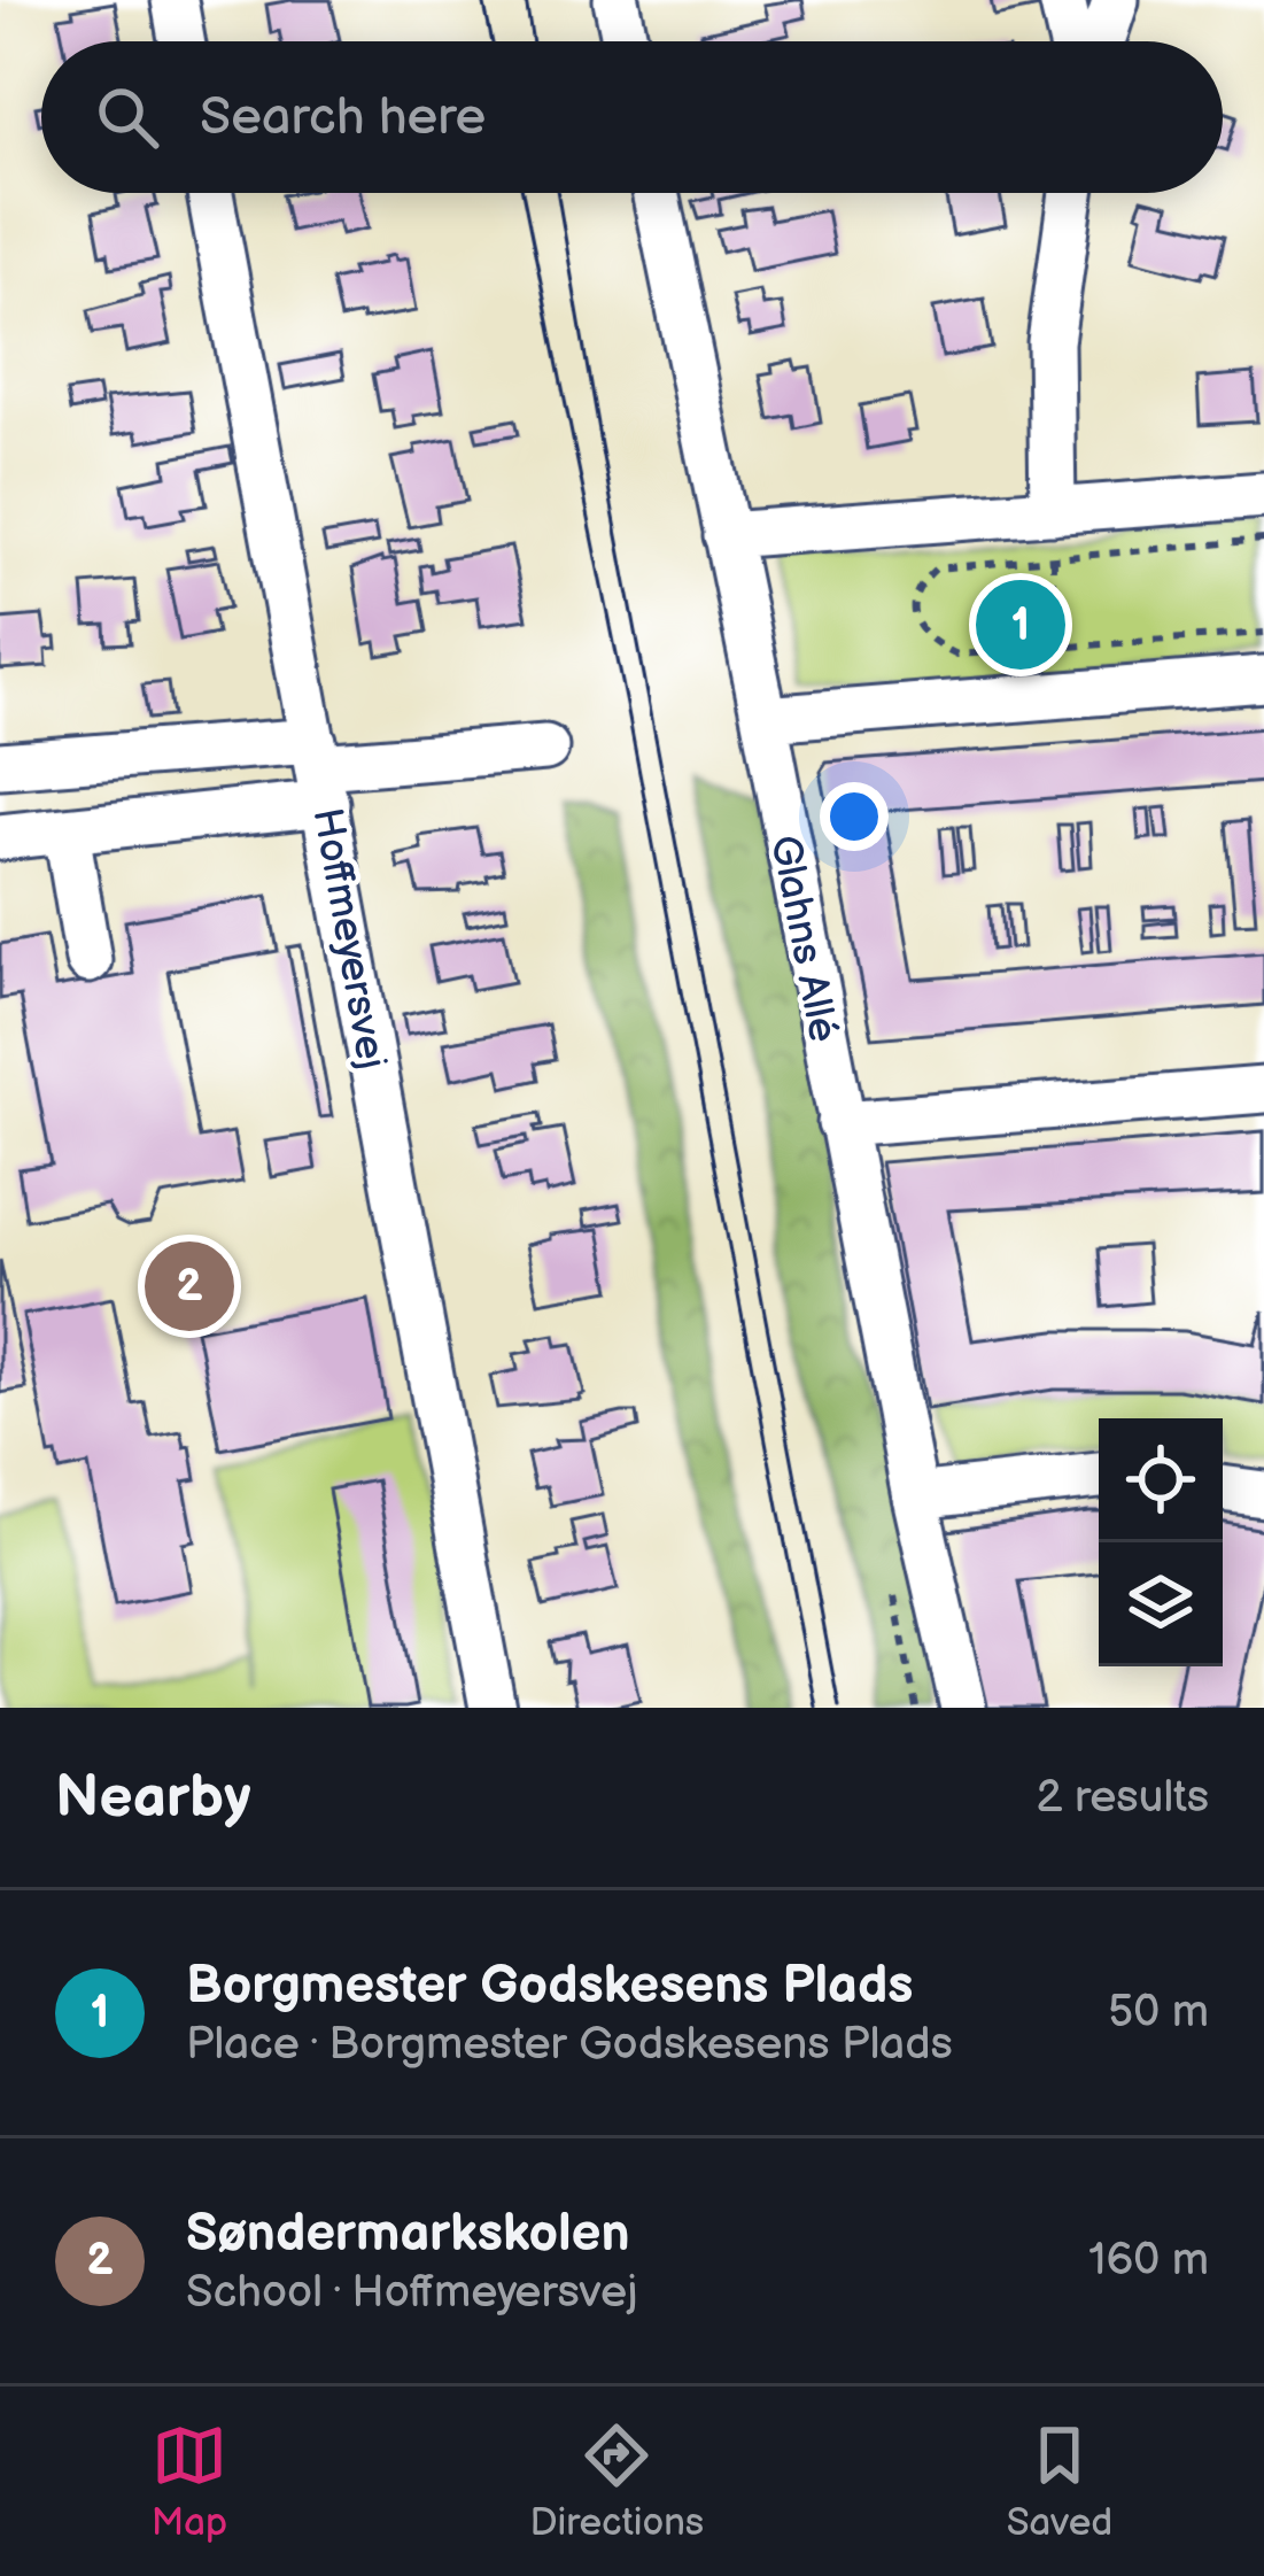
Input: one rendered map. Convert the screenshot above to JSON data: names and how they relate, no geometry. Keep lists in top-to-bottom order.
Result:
{
  "streets": {
    "street": ["Hoffmeyersvej", "Glahns Allé"]
  },
  "page": {
    "search": "Search here",
    "pins": ["1", "2"],
    "heading": ["Nearby", "2 results"],
    "list": [
      {
        "mark": "1",
        "name": "Borgmester Godskesens Plads",
        "note": "Place · Borgmester Godskesens Plads",
        "value": "50 m"
      },
      {
        "mark": "2",
        "name": "Søndermarkskolen",
        "note": "School · Hoffmeyersvej",
        "value": "160 m"
      }
    ],
    "nav": ["Map", "Directions", "Saved"]
  }
}
